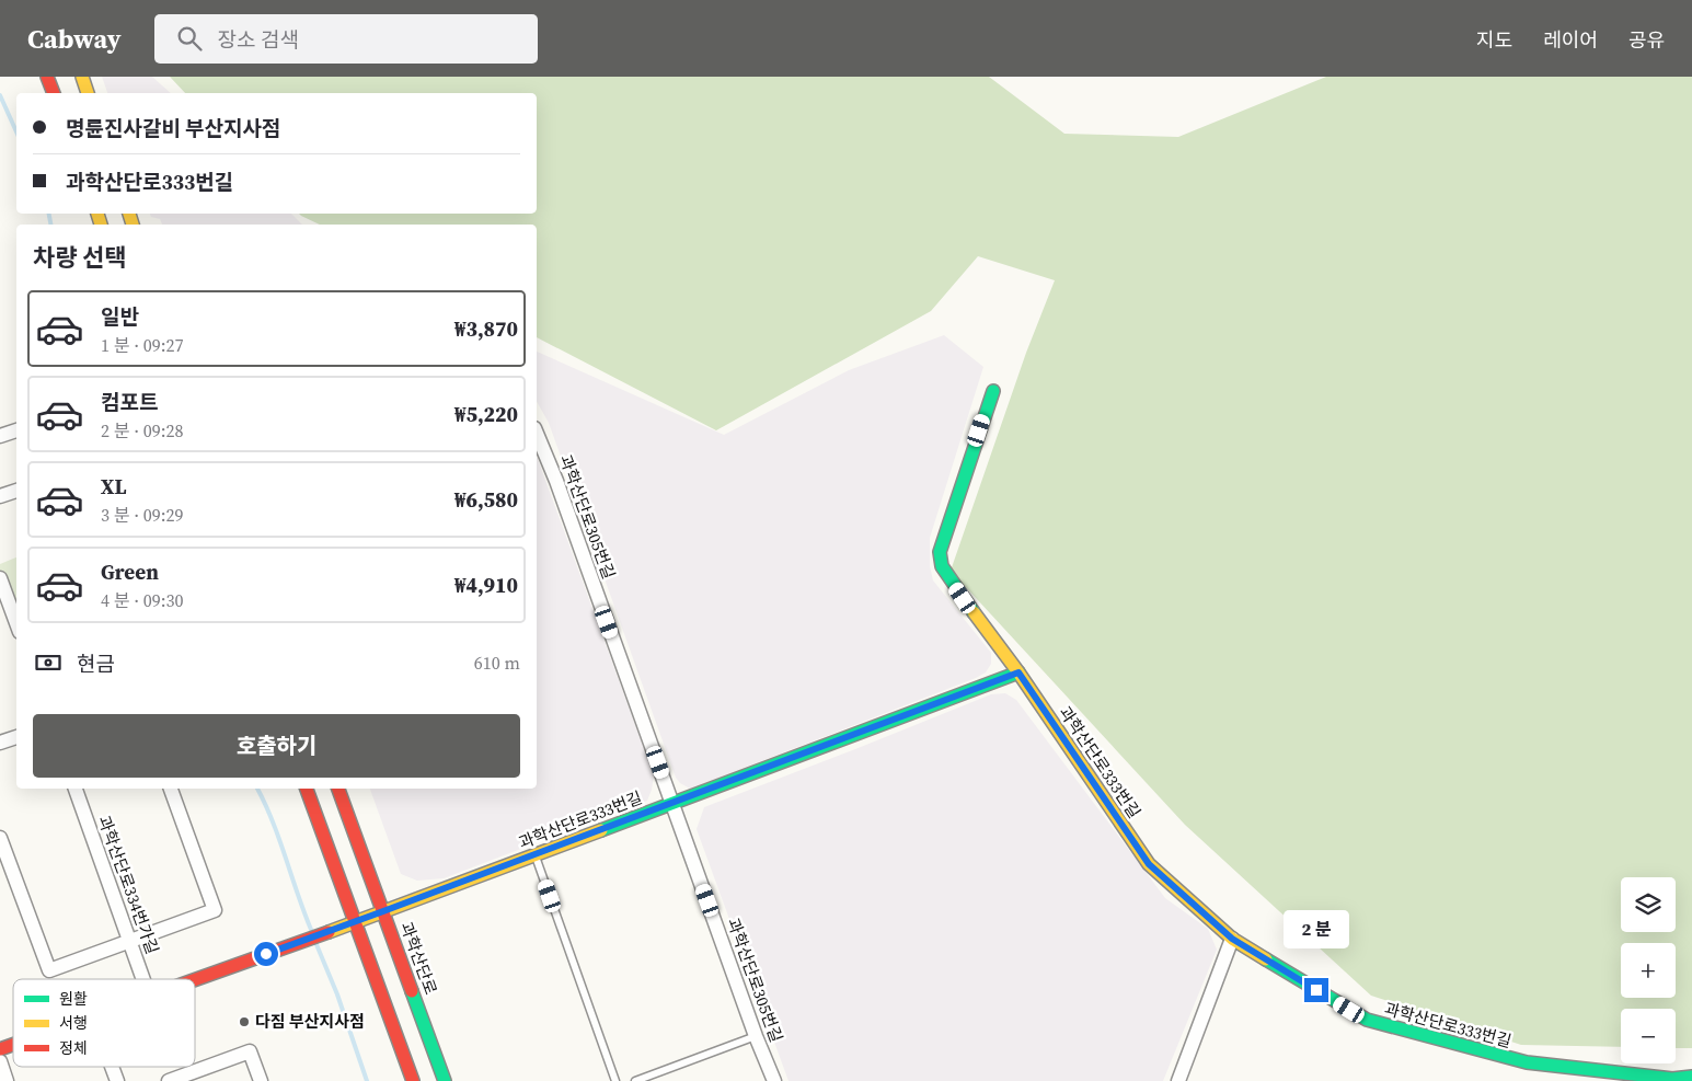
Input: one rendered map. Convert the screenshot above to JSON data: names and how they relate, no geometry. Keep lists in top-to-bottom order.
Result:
{
  "streets": {
    "street": [
      "과학산단로305번길",
      "과학산단로333번길",
      "과학산단로334번가길",
      "과학산단로"
    ]
  },
  "crossings": [
    ["과학산단로305번길", "과학산단로333번길"],
    ["과학산단로333번길", "과학산단로"]
  ],
  "places": ["다짐 부산지사점"],
  "legend": ["원활", "서행", "정체"],
  "page": {
    "header": "Cabway",
    "search": "장소 검색",
    "nav": ["지도", "레이어", "공유"],
    "banner": ["명륜진사갈비 부산지사점", "과학산단로333번길"],
    "heading": "차량 선택",
    "list": [
      {
        "name": "일반",
        "note": "1 분 · 09:27",
        "value": "₩3,870"
      },
      {
        "name": "컴포트",
        "note": "2 분 · 09:28",
        "value": "₩5,220"
      },
      {
        "name": "XL",
        "note": "3 분 · 09:29",
        "value": "₩6,580"
      },
      {
        "name": "Green",
        "note": "4 분 · 09:30",
        "value": "₩4,910"
      }
    ],
    "pay": ["현금", "610 m"],
    "buttons": "호출하기",
    "map_buttons": ["+", "−"],
    "bubble": "2 분"
  }
}
